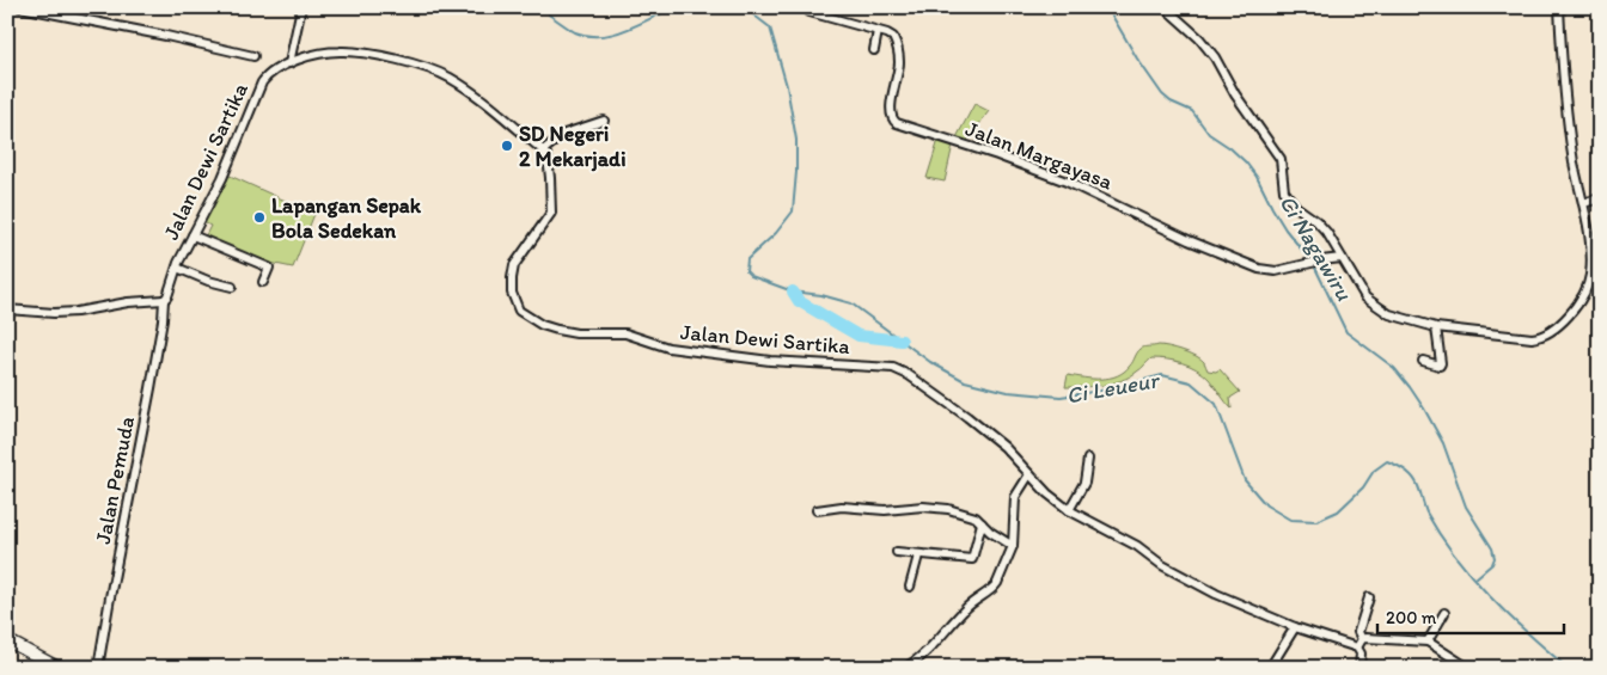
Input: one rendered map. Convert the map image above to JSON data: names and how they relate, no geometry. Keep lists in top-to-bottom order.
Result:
{
  "streets": {
    "street": ["Jalan Margayasa", "Jalan Dewi Sartika", "Jalan Pemuda"]
  },
  "crossings": [
    ["Jalan Dewi Sartika", "Jalan Pemuda"]
  ],
  "water": ["Ci Nagawiru", "Ci Leueur"],
  "places": ["SD Negeri 2 Mekarjadi", "Lapangan Sepak Bola Sedekan"],
  "scale_bar": "200 m"
}
